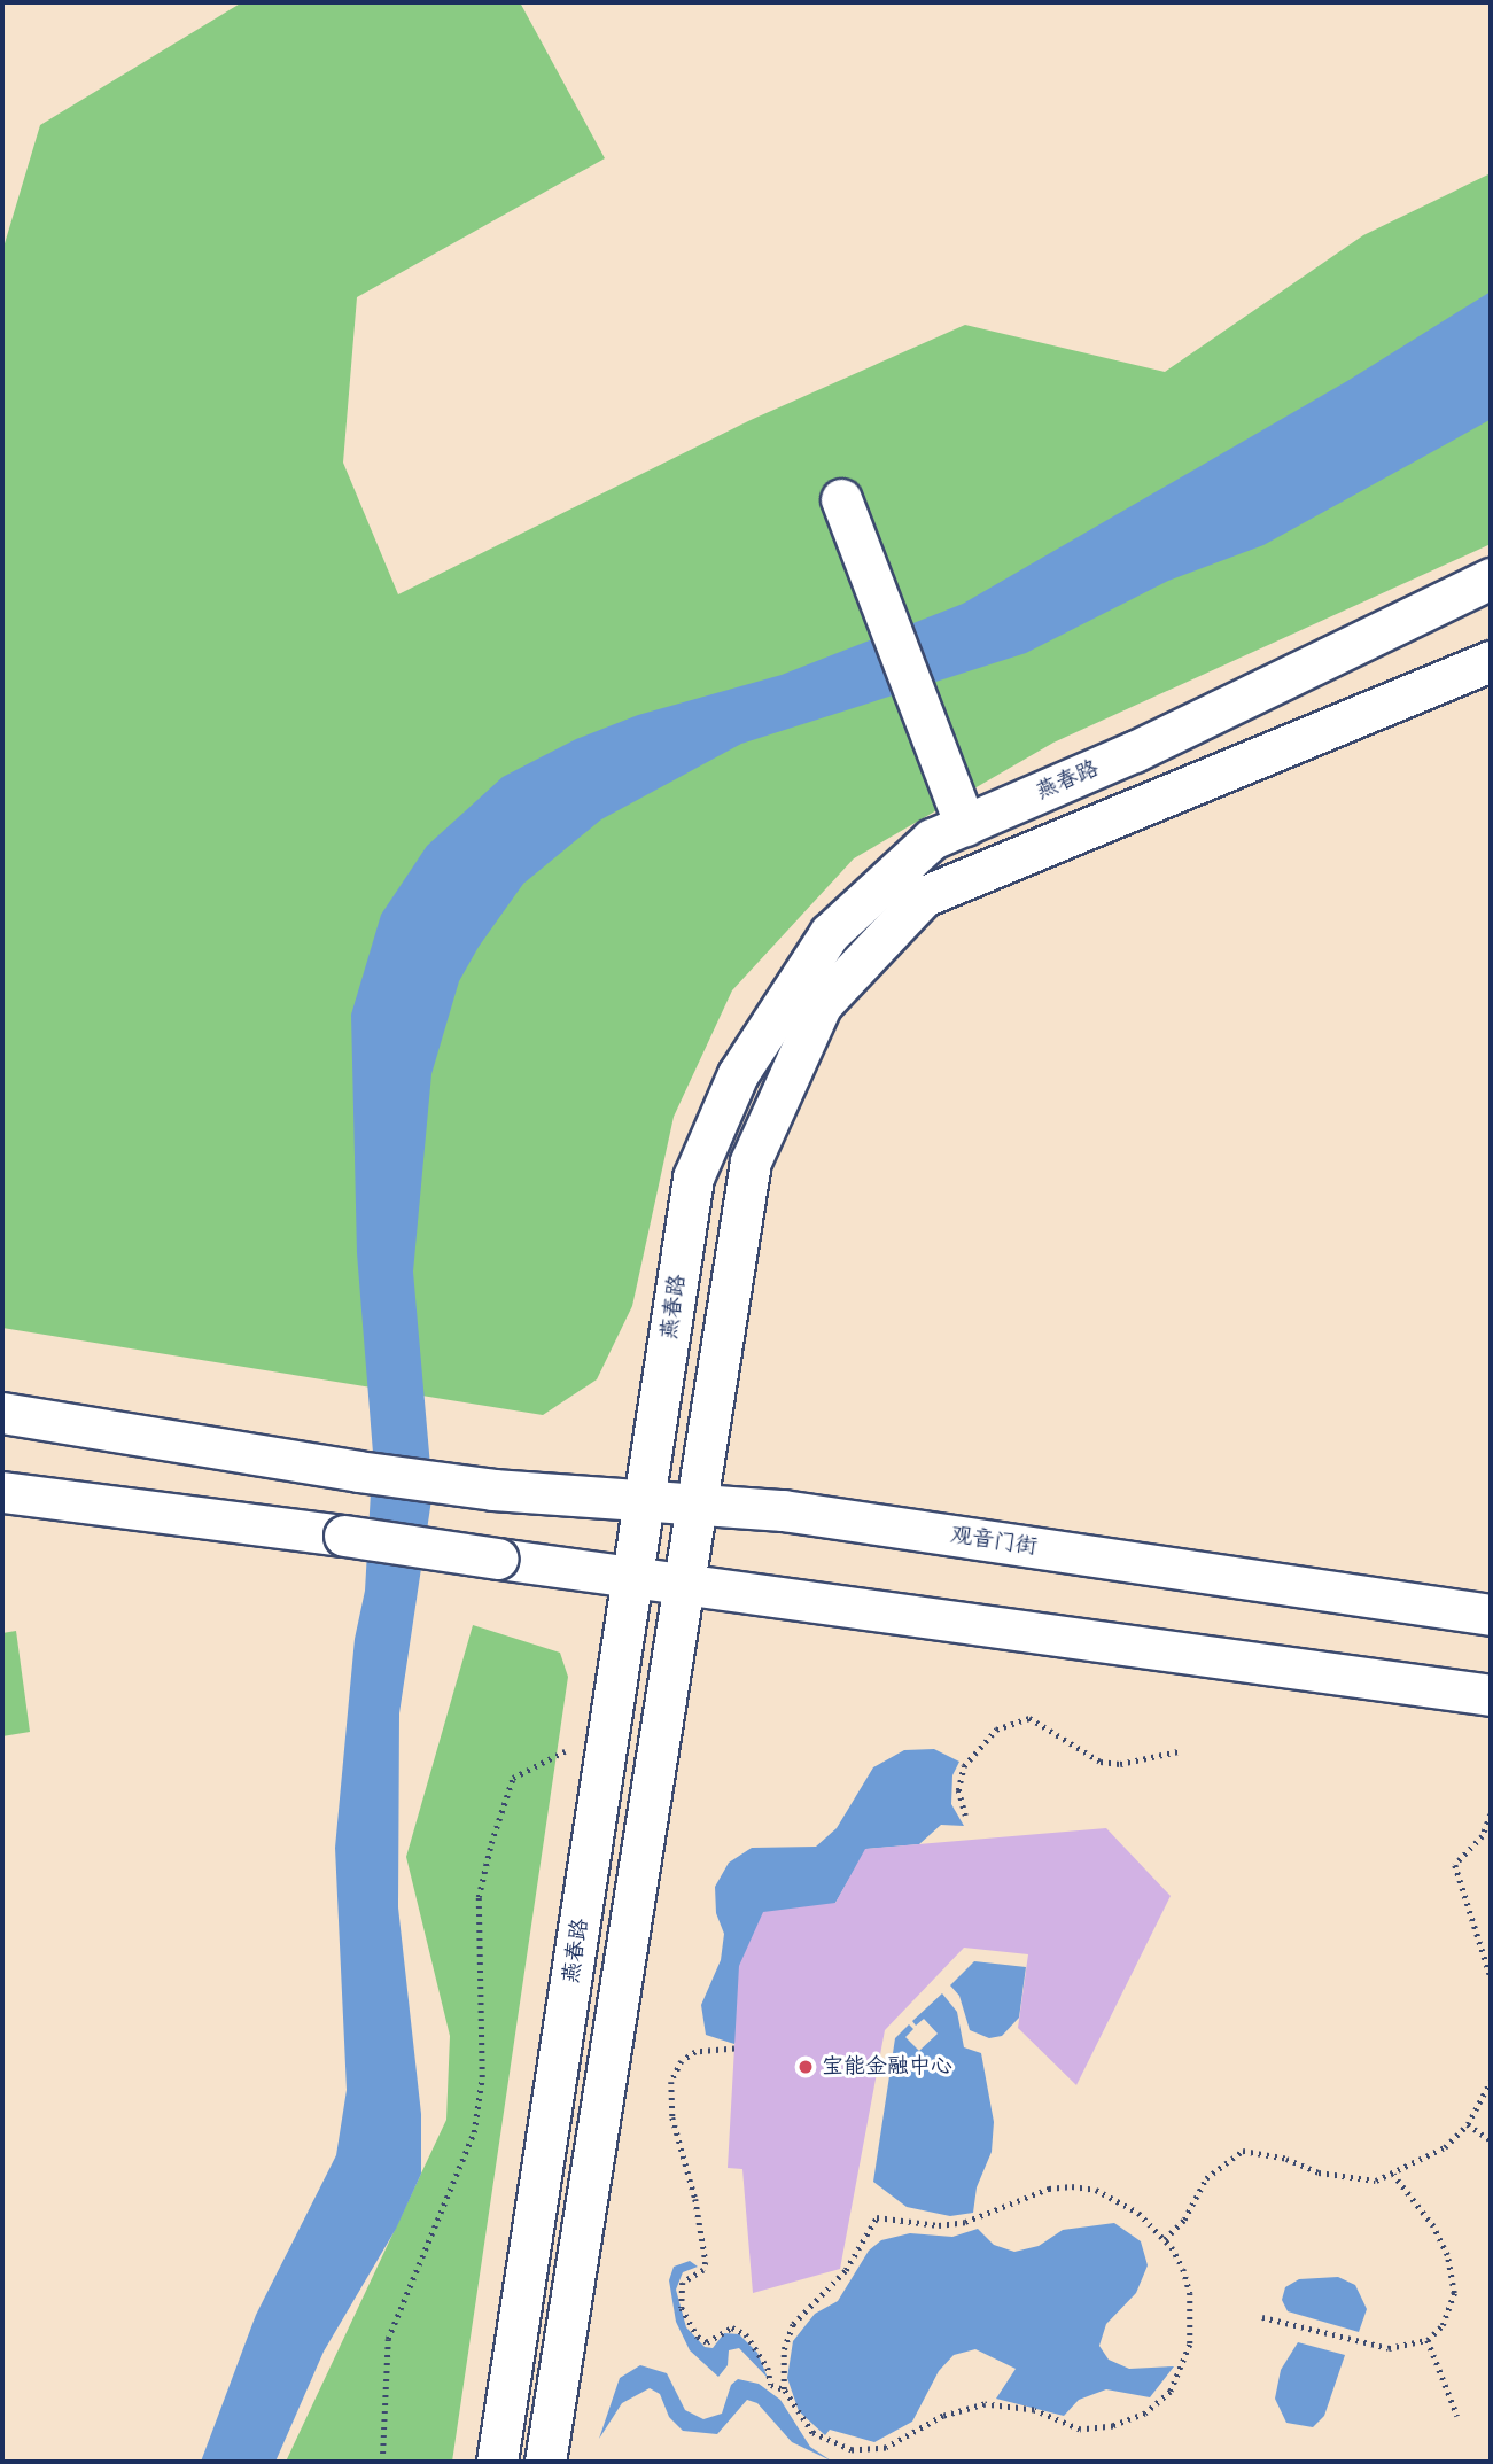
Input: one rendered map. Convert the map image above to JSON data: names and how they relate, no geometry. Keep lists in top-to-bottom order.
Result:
{
  "streets": {
    "street": ["燕春路", "观音门街"]
  },
  "crossings": [
    ["燕春路", "观音门街"]
  ],
  "places": ["宝能金融中心"]
}
